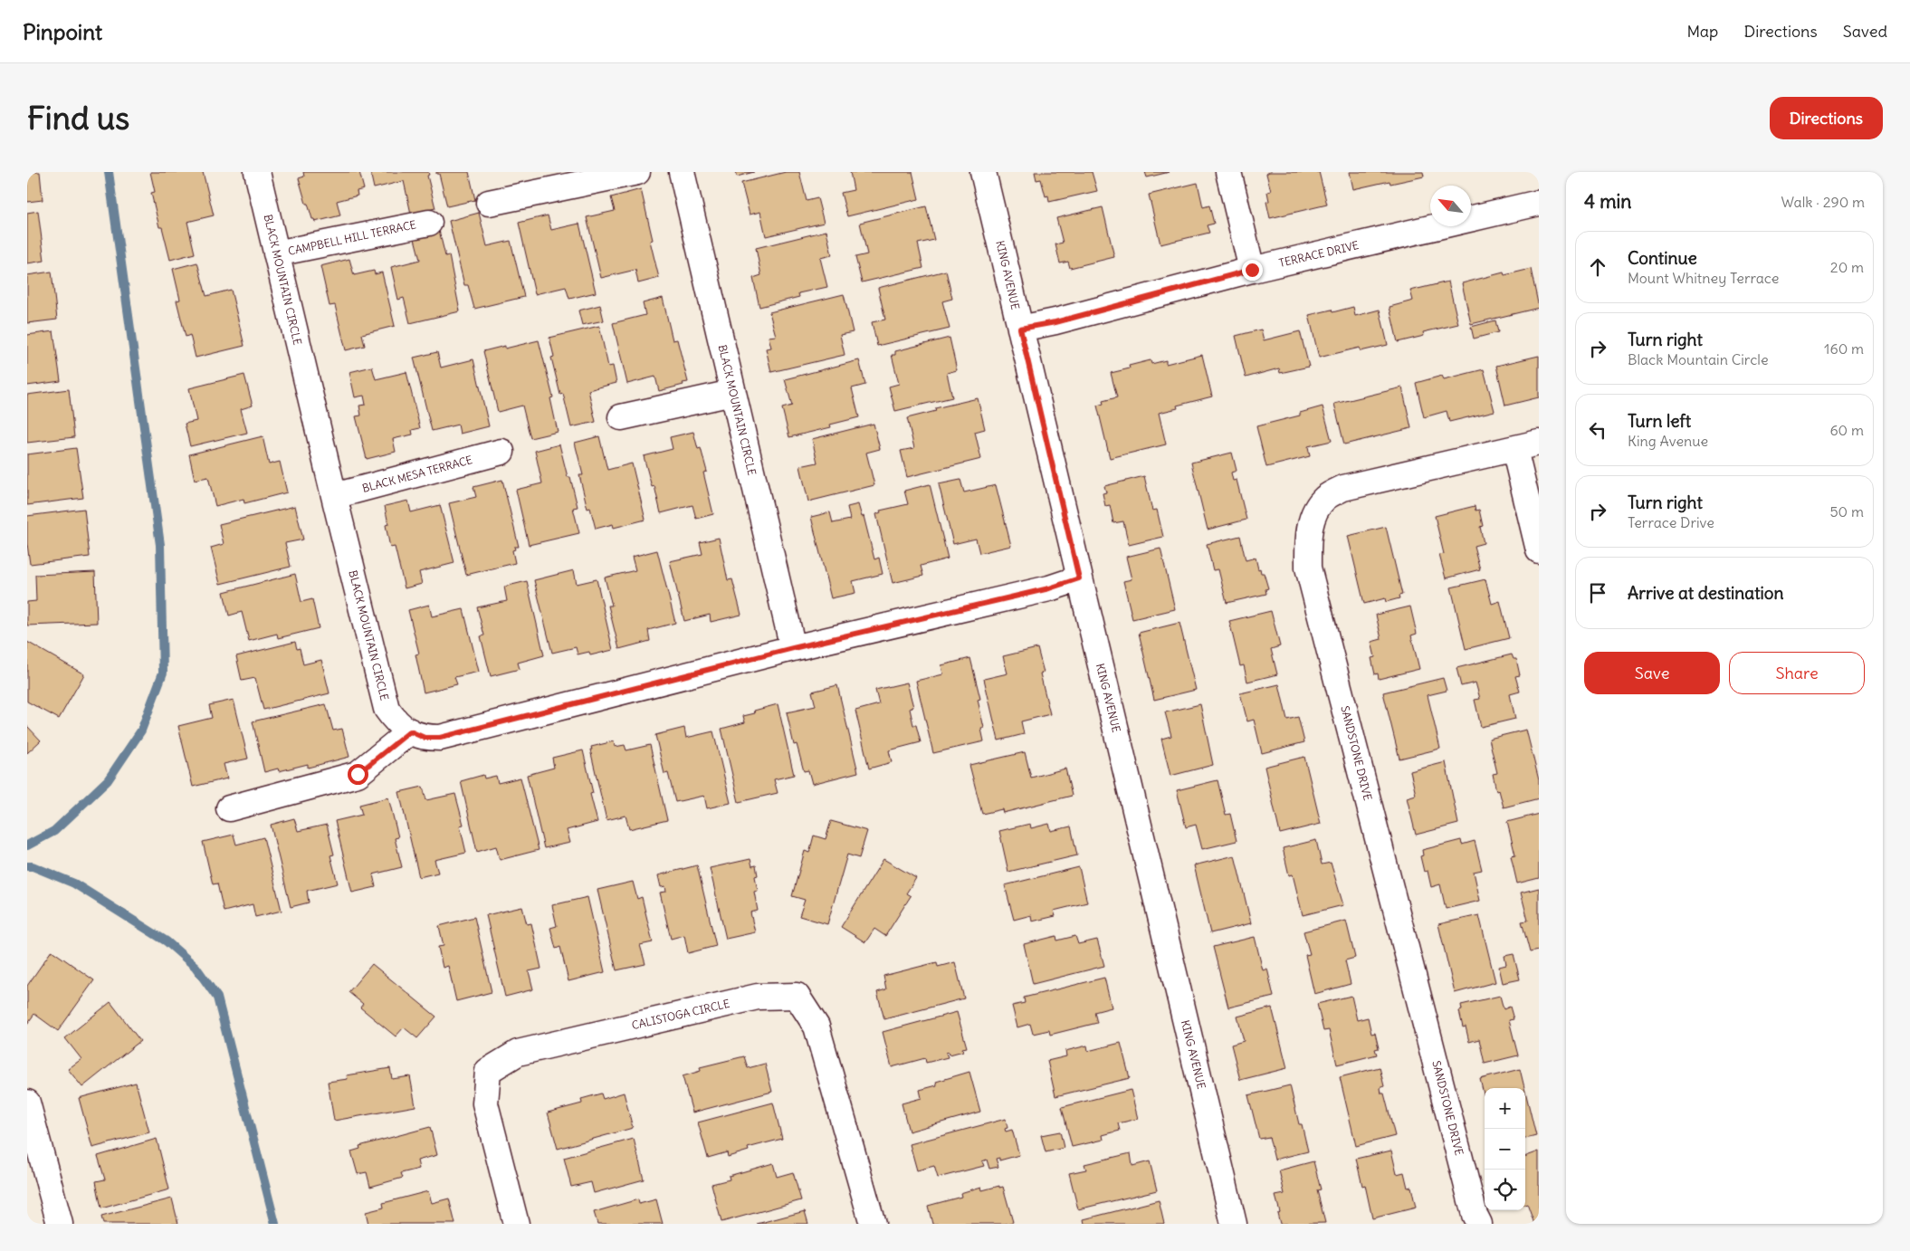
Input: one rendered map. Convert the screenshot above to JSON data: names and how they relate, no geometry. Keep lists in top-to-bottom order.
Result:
{
  "streets": {
    "street": [
      "CAMPBELL HILL TERRACE",
      "TERRACE DRIVE",
      "KING AVENUE",
      "BLACK MOUNTAIN CIRCLE",
      "BLACK MESA TERRACE",
      "SANDSTONE DRIVE",
      "CALISTOGA CIRCLE"
    ]
  },
  "crossings": [
    ["CAMPBELL HILL TERRACE", "BLACK MOUNTAIN CIRCLE"],
    ["TERRACE DRIVE", "KING AVENUE"],
    ["KING AVENUE", "BLACK MOUNTAIN CIRCLE"],
    ["BLACK MOUNTAIN CIRCLE", "BLACK MESA TERRACE"]
  ],
  "north": "top left",
  "page": {
    "header": "Pinpoint",
    "nav": ["Map", "Directions", "Saved"],
    "buttons": [
      "Directions",
      ["Save", "Share"]
    ],
    "title": "Find us",
    "heading": ["4 min", "Walk · 290 m"],
    "list": [
      ["Continue", "Mount Whitney Terrace", "20 m"],
      ["Turn right", "Black Mountain Circle", "160 m"],
      ["Turn left", "King Avenue", "60 m"],
      ["Turn right", "Terrace Drive", "50 m"],
      "Arrive at destination"
    ],
    "map_buttons": ["+", "−"]
  }
}
